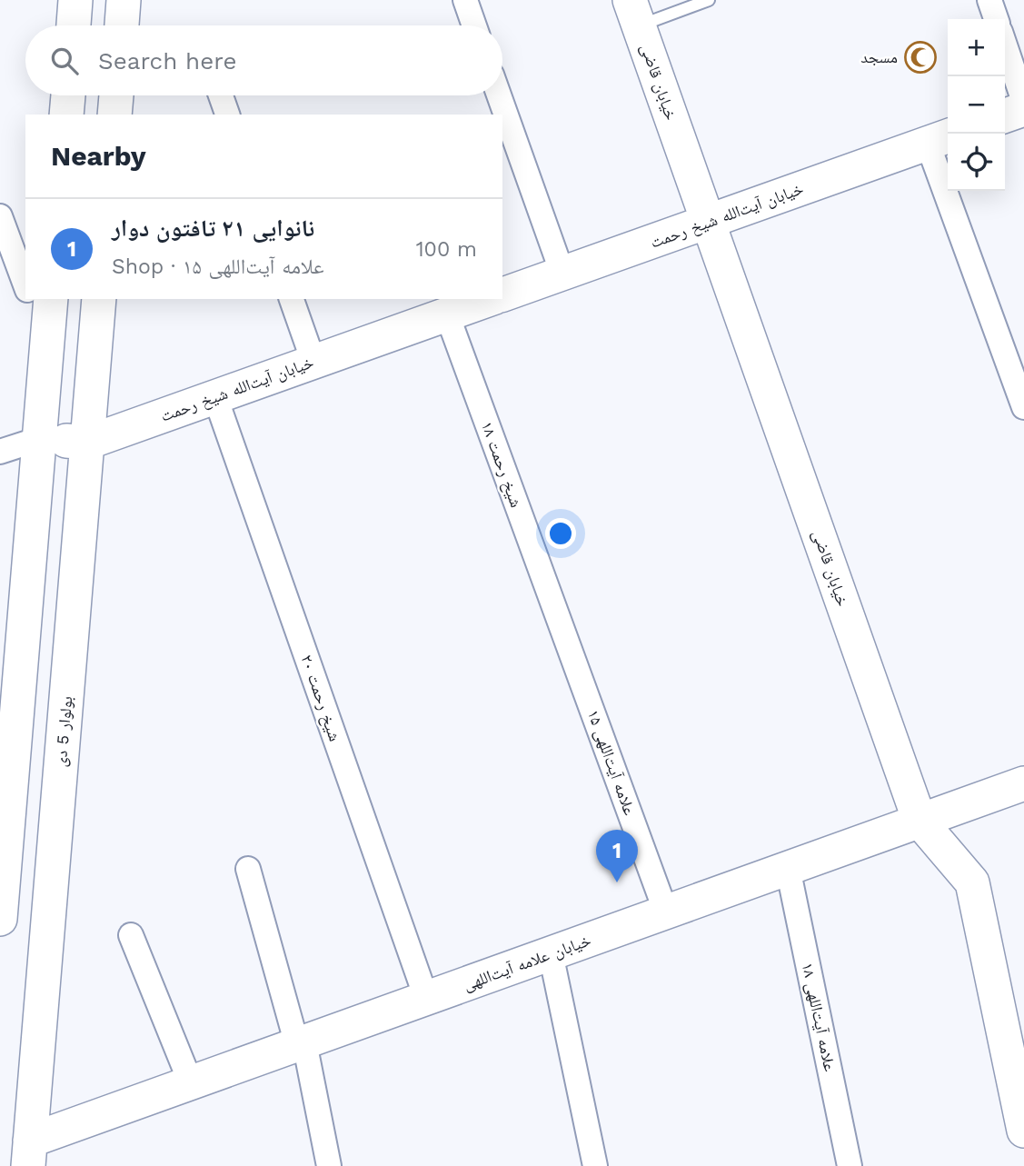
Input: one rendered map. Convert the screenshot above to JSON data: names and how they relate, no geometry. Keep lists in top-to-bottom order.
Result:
{
  "streets": {
    "street": [
      "خیابان قاضی",
      "خیابان آیت‌الله شیخ رحمت",
      "شیخ رحمت ۱۸",
      "شیخ رحمت ۲۰",
      "بولوار 5 دی",
      "علامه آیت‌اللهی ۱۵",
      "خیابان علامه آیت‌اللهی",
      "علامه آیت‌اللهی ۱۸"
    ]
  },
  "crossings": [
    ["خیابان قاضی", "خیابان آیت‌الله شیخ رحمت"],
    ["خیابان قاضی", "خیابان علامه آیت‌اللهی"],
    ["خیابان آیت‌الله شیخ رحمت", "شیخ رحمت ۱۸"],
    ["خیابان آیت‌الله شیخ رحمت", "شیخ رحمت ۲۰"],
    ["خیابان آیت‌الله شیخ رحمت", "بولوار 5 دی"],
    ["شیخ رحمت ۱۸", "علامه آیت‌اللهی ۱۵"],
    ["شیخ رحمت ۲۰", "خیابان علامه آیت‌اللهی"],
    ["بولوار 5 دی", "خیابان علامه آیت‌اللهی"],
    ["علامه آیت‌اللهی ۱۵", "خیابان علامه آیت‌اللهی"],
    ["خیابان علامه آیت‌اللهی", "علامه آیت‌اللهی ۱۸"]
  ],
  "places": {
    "mosque": ["مسجد"]
  },
  "page": {
    "map_buttons": ["+", "−"],
    "search": "Search here",
    "heading": "Nearby",
    "list": [
      {
        "mark": "1",
        "name": "نانوایی ۲۱ تافتون دوار",
        "note": "Shop · علامه آیت‌اللهی ۱۵",
        "value": "100 m"
      }
    ],
    "pins": "1"
  }
}
